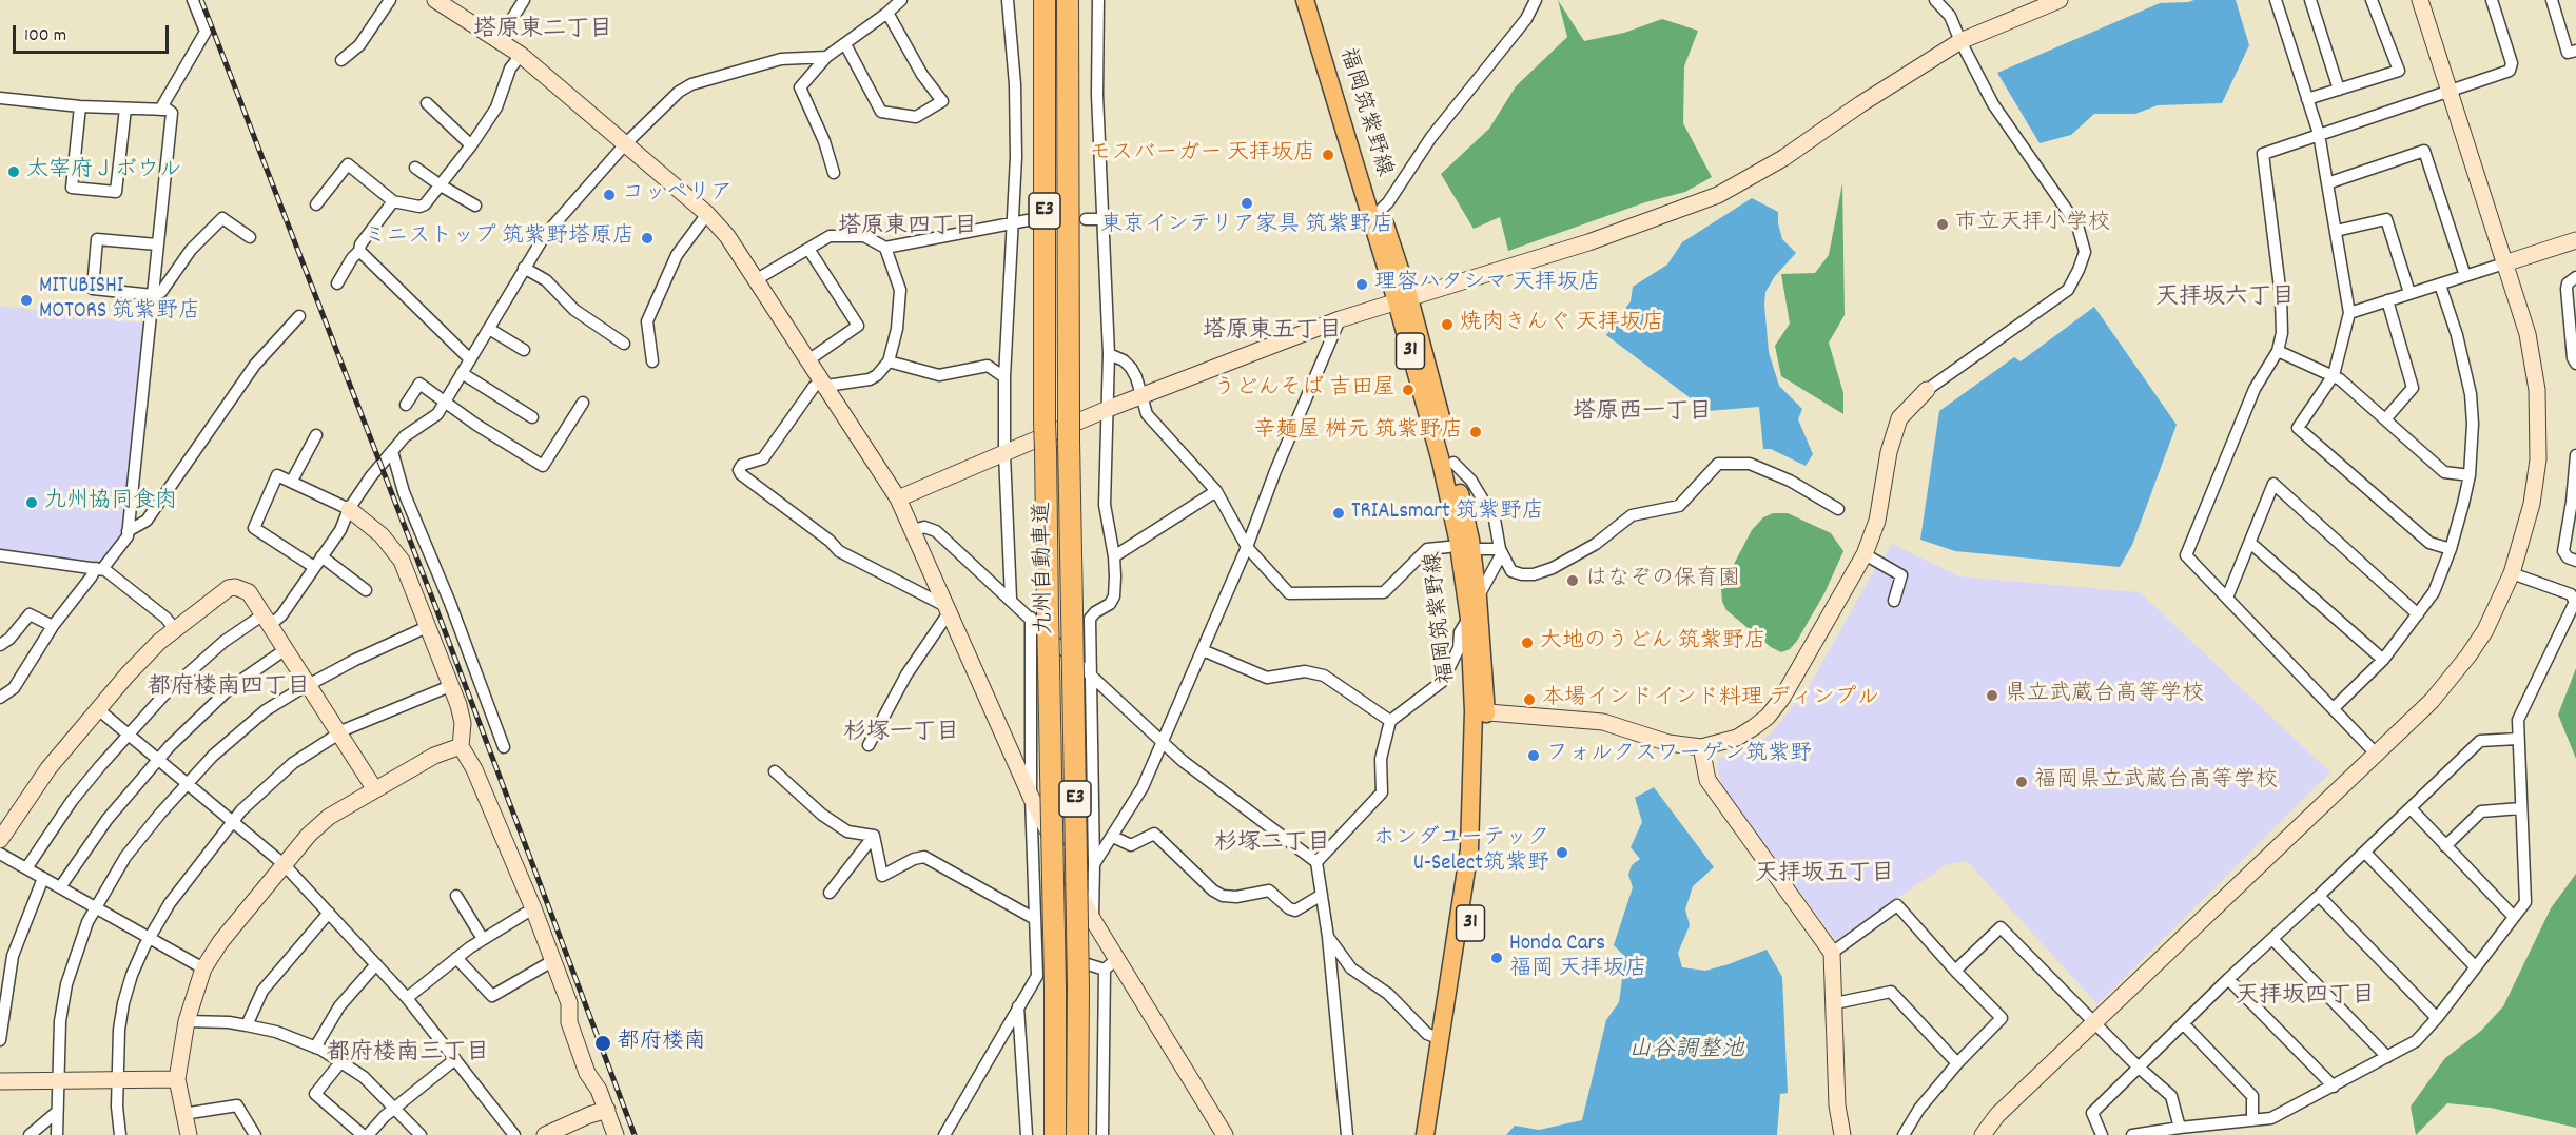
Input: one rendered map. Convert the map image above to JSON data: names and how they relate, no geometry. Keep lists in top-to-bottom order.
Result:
{
  "streets": {
    "highway": ["E3", "九州自動車道"],
    "main road": ["福岡筑紫野線", "31"]
  },
  "districts": [
    "塔原東二丁目",
    "塔原東四丁目",
    "天拝坂六丁目",
    "塔原東五丁目",
    "塔原西一丁目",
    "都府楼南四丁目",
    "杉塚一丁目",
    "杉塚二丁目",
    "天拝坂五丁目",
    "天拝坂四丁目",
    "都府楼南三丁目"
  ],
  "water": ["山谷調整池"],
  "places": [
    "モスバーガー 天拝坂店",
    "太宰府Ｊボウル",
    "コッペリア",
    "東京インテリア家具 筑紫野店",
    "市立天拝小学校",
    "ミニストップ 筑紫野塔原店",
    "理容ハタシマ 天拝坂店",
    "MITUBISHI MOTORS 筑紫野店",
    "焼肉きんぐ 天拝坂店",
    "うどんそば 吉田屋",
    "辛麺屋 桝元 筑紫野店",
    "九州協同食肉",
    "TRIALsmart 筑紫野店",
    "はなぞの保育園",
    "大地のうどん 筑紫野店",
    "県立武蔵台高等学校",
    "本場インドインド料理 ディンプル",
    "フォルクスワーゲン筑紫野",
    "福岡県立武蔵台高等学校",
    "ホンダユーテック U-Select筑紫野",
    "Honda Cars 福岡 天拝坂店",
    "都府楼南"
  ],
  "scale_bar": "100 m"
}
